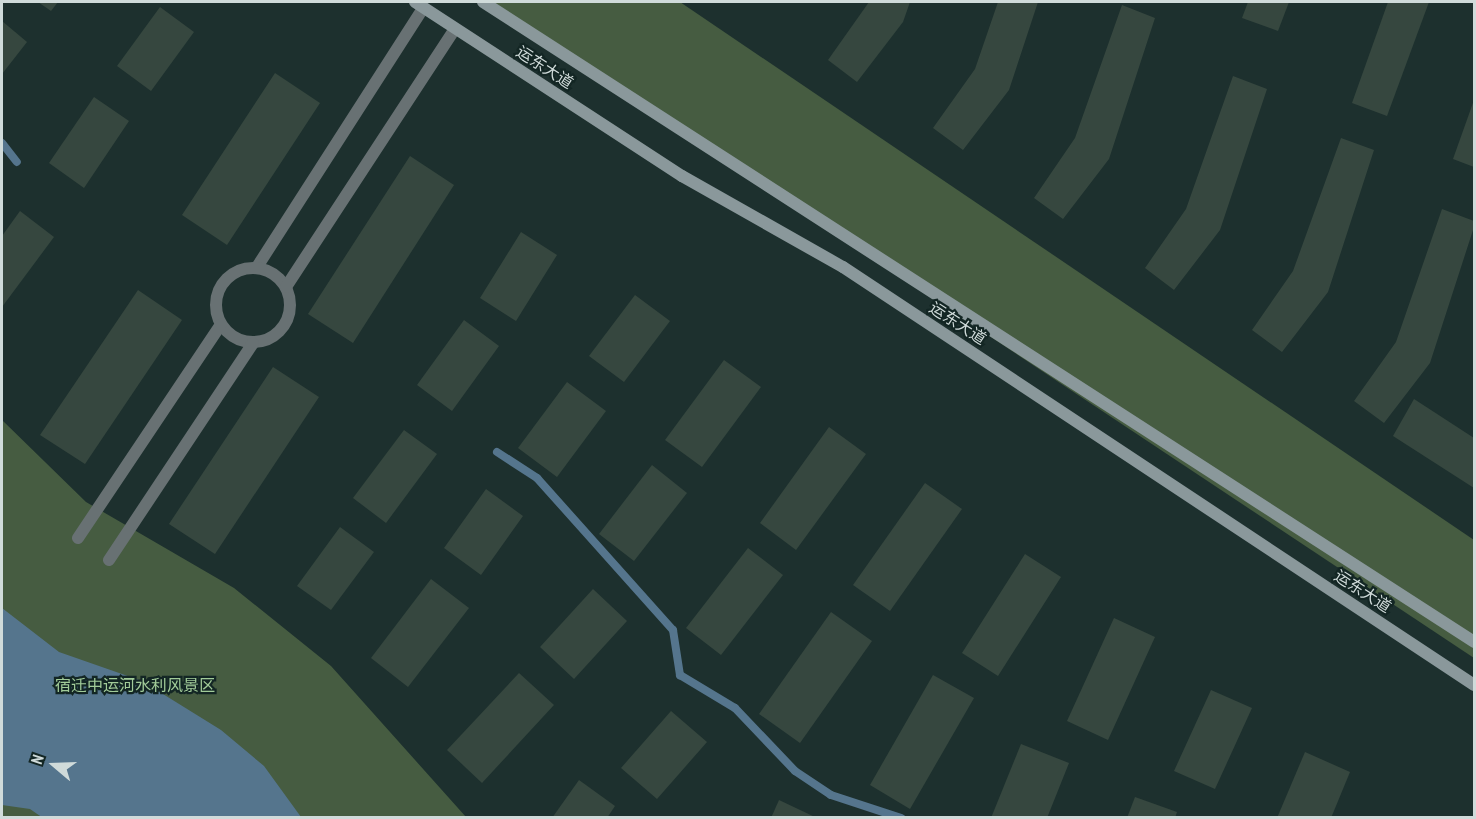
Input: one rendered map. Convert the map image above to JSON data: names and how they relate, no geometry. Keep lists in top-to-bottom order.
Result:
{
  "streets": {
    "main road": ["运东大道"]
  },
  "parks": ["宿迁中运河水利风景区"],
  "north": "left"
}
